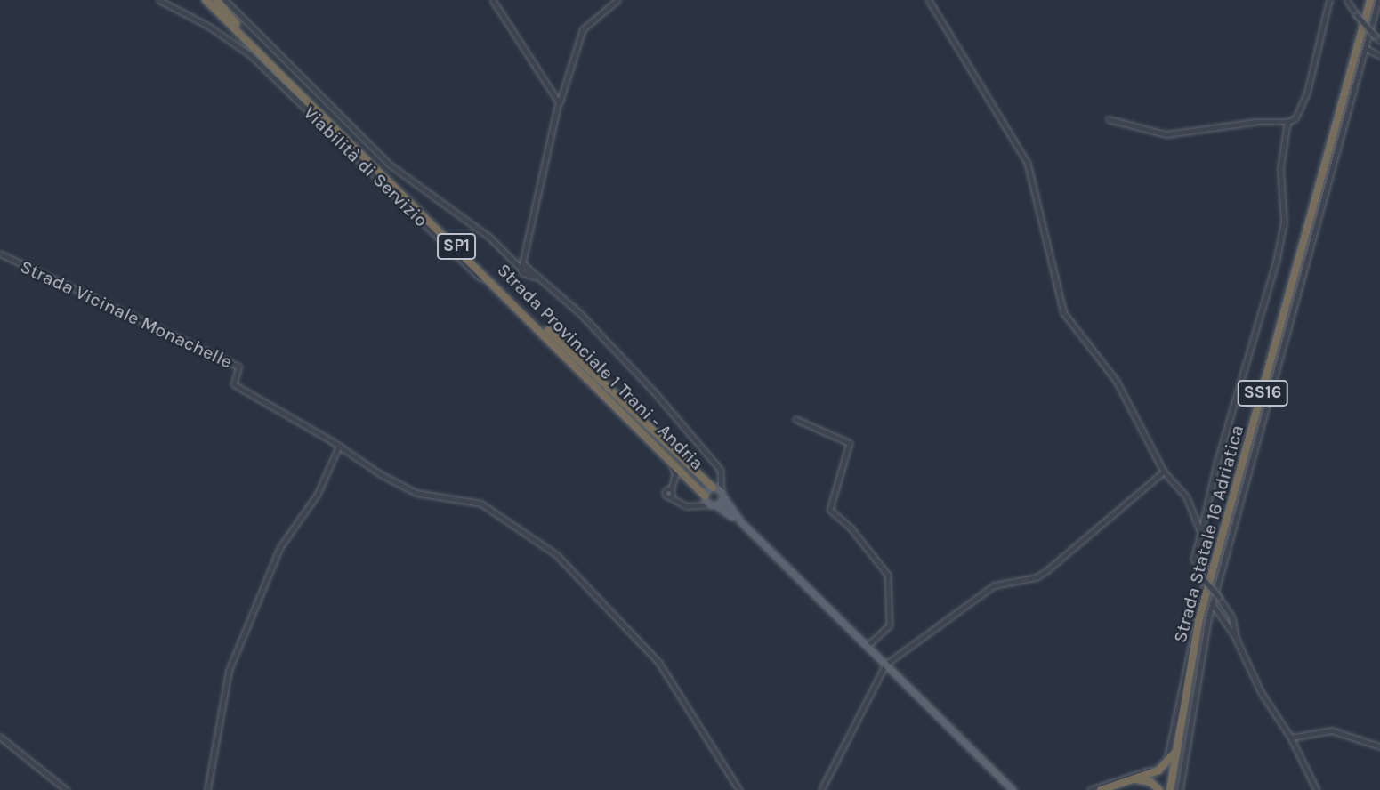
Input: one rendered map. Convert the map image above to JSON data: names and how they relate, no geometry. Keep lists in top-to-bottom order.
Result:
{
  "streets": {
    "highway": [
      "SP1",
      "Strada Provinciale 1 Trani - Andria",
      "SS16",
      "Strada Statale 16 Adriatica"
    ],
    "street": ["Viabilità di Servizio", "Strada Vicinale Monachelle"]
  },
  "crossings": [
    ["SS16", "Strada Statale 16 Adriatica"]
  ]
}
